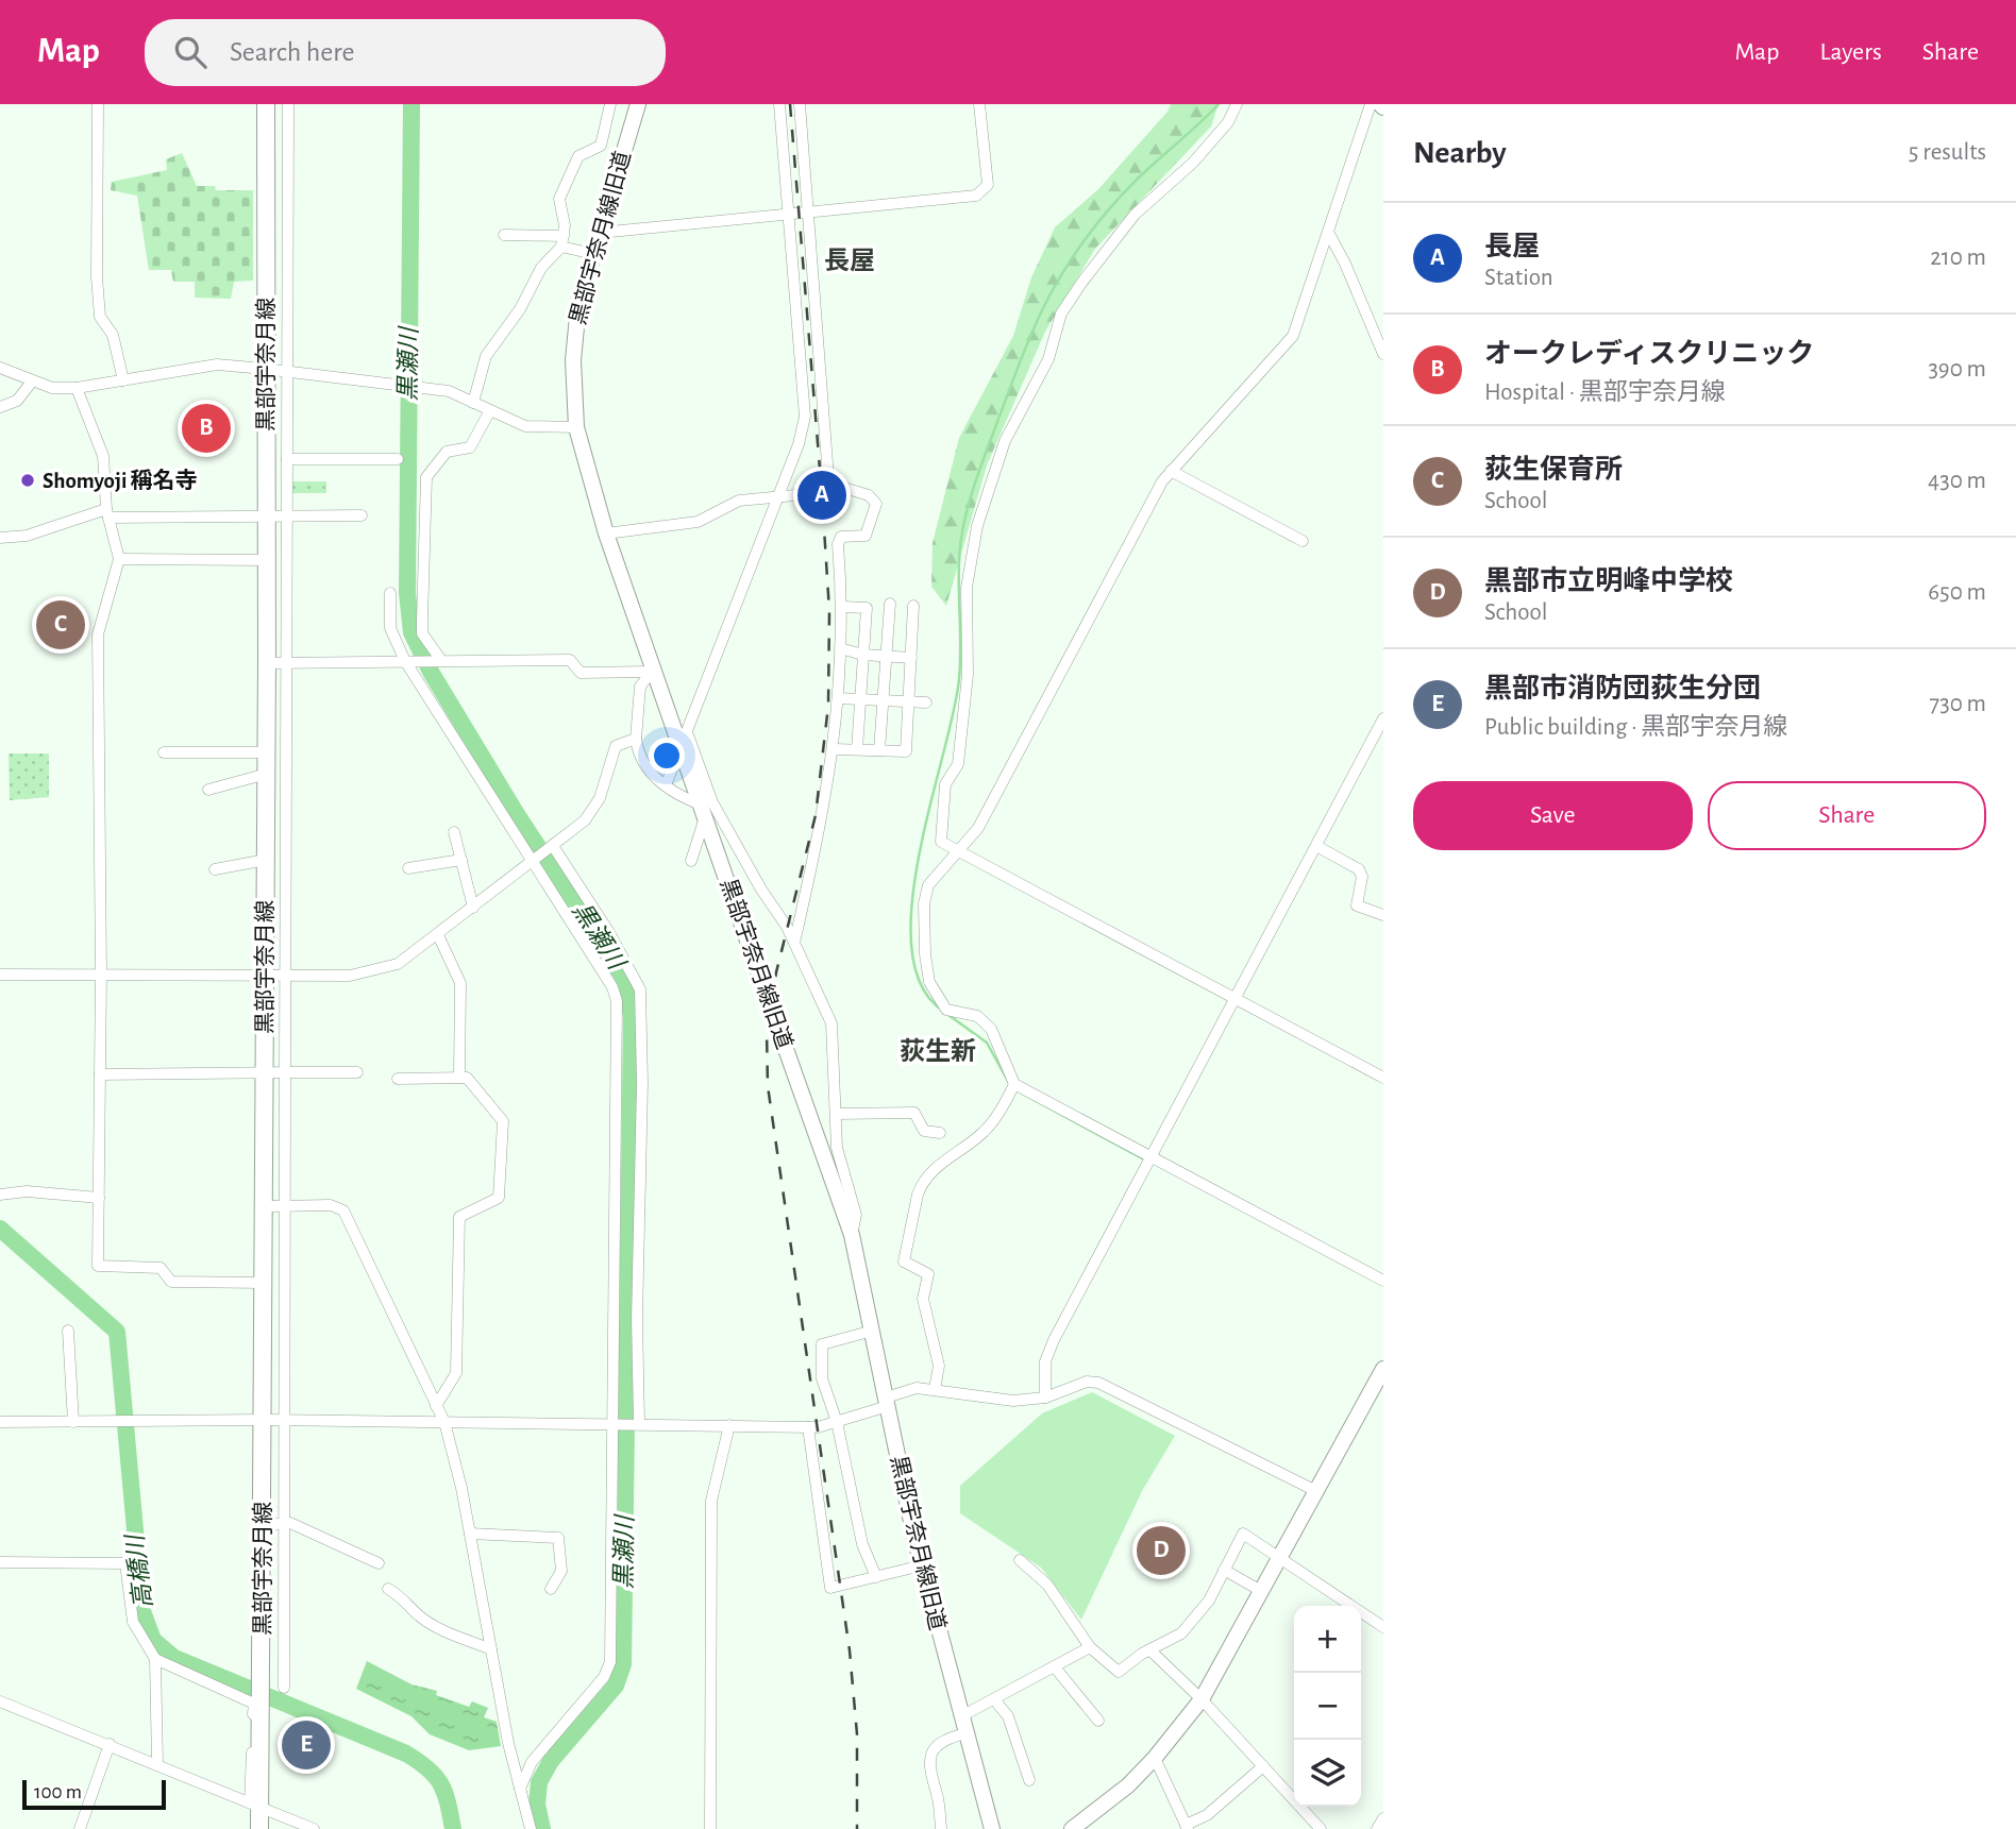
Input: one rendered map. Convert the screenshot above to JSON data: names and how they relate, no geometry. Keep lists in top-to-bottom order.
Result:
{
  "streets": {
    "main road": ["黒部宇奈月線"],
    "street": ["黒部宇奈月線旧道"]
  },
  "districts": ["長屋", "荻生新"],
  "water": ["黒瀬川", "高橋川"],
  "places": ["Shomyoji 稱名寺"],
  "scale_bar": "100 m",
  "page": {
    "header": "Map",
    "search": "Search here",
    "nav": ["Map", "Layers", "Share"],
    "heading": ["Nearby", "5 results"],
    "list": [
      {
        "mark": "A",
        "name": "長屋",
        "note": "Station",
        "value": "210 m"
      },
      {
        "mark": "B",
        "name": "オークレディスクリニック",
        "note": "Hospital · 黒部宇奈月線",
        "value": "390 m"
      },
      {
        "mark": "C",
        "name": "荻生保育所",
        "note": "School",
        "value": "430 m"
      },
      {
        "mark": "D",
        "name": "黒部市立明峰中学校",
        "note": "School",
        "value": "650 m"
      },
      {
        "mark": "E",
        "name": "黒部市消防団荻生分団",
        "note": "Public building · 黒部宇奈月線",
        "value": "730 m"
      }
    ],
    "pins": [
      "B",
      "A",
      "C",
      "D",
      "E"
    ],
    "buttons": ["Save", "Share"],
    "map_buttons": ["+", "−"],
    "scale": "100 m"
  }
}
